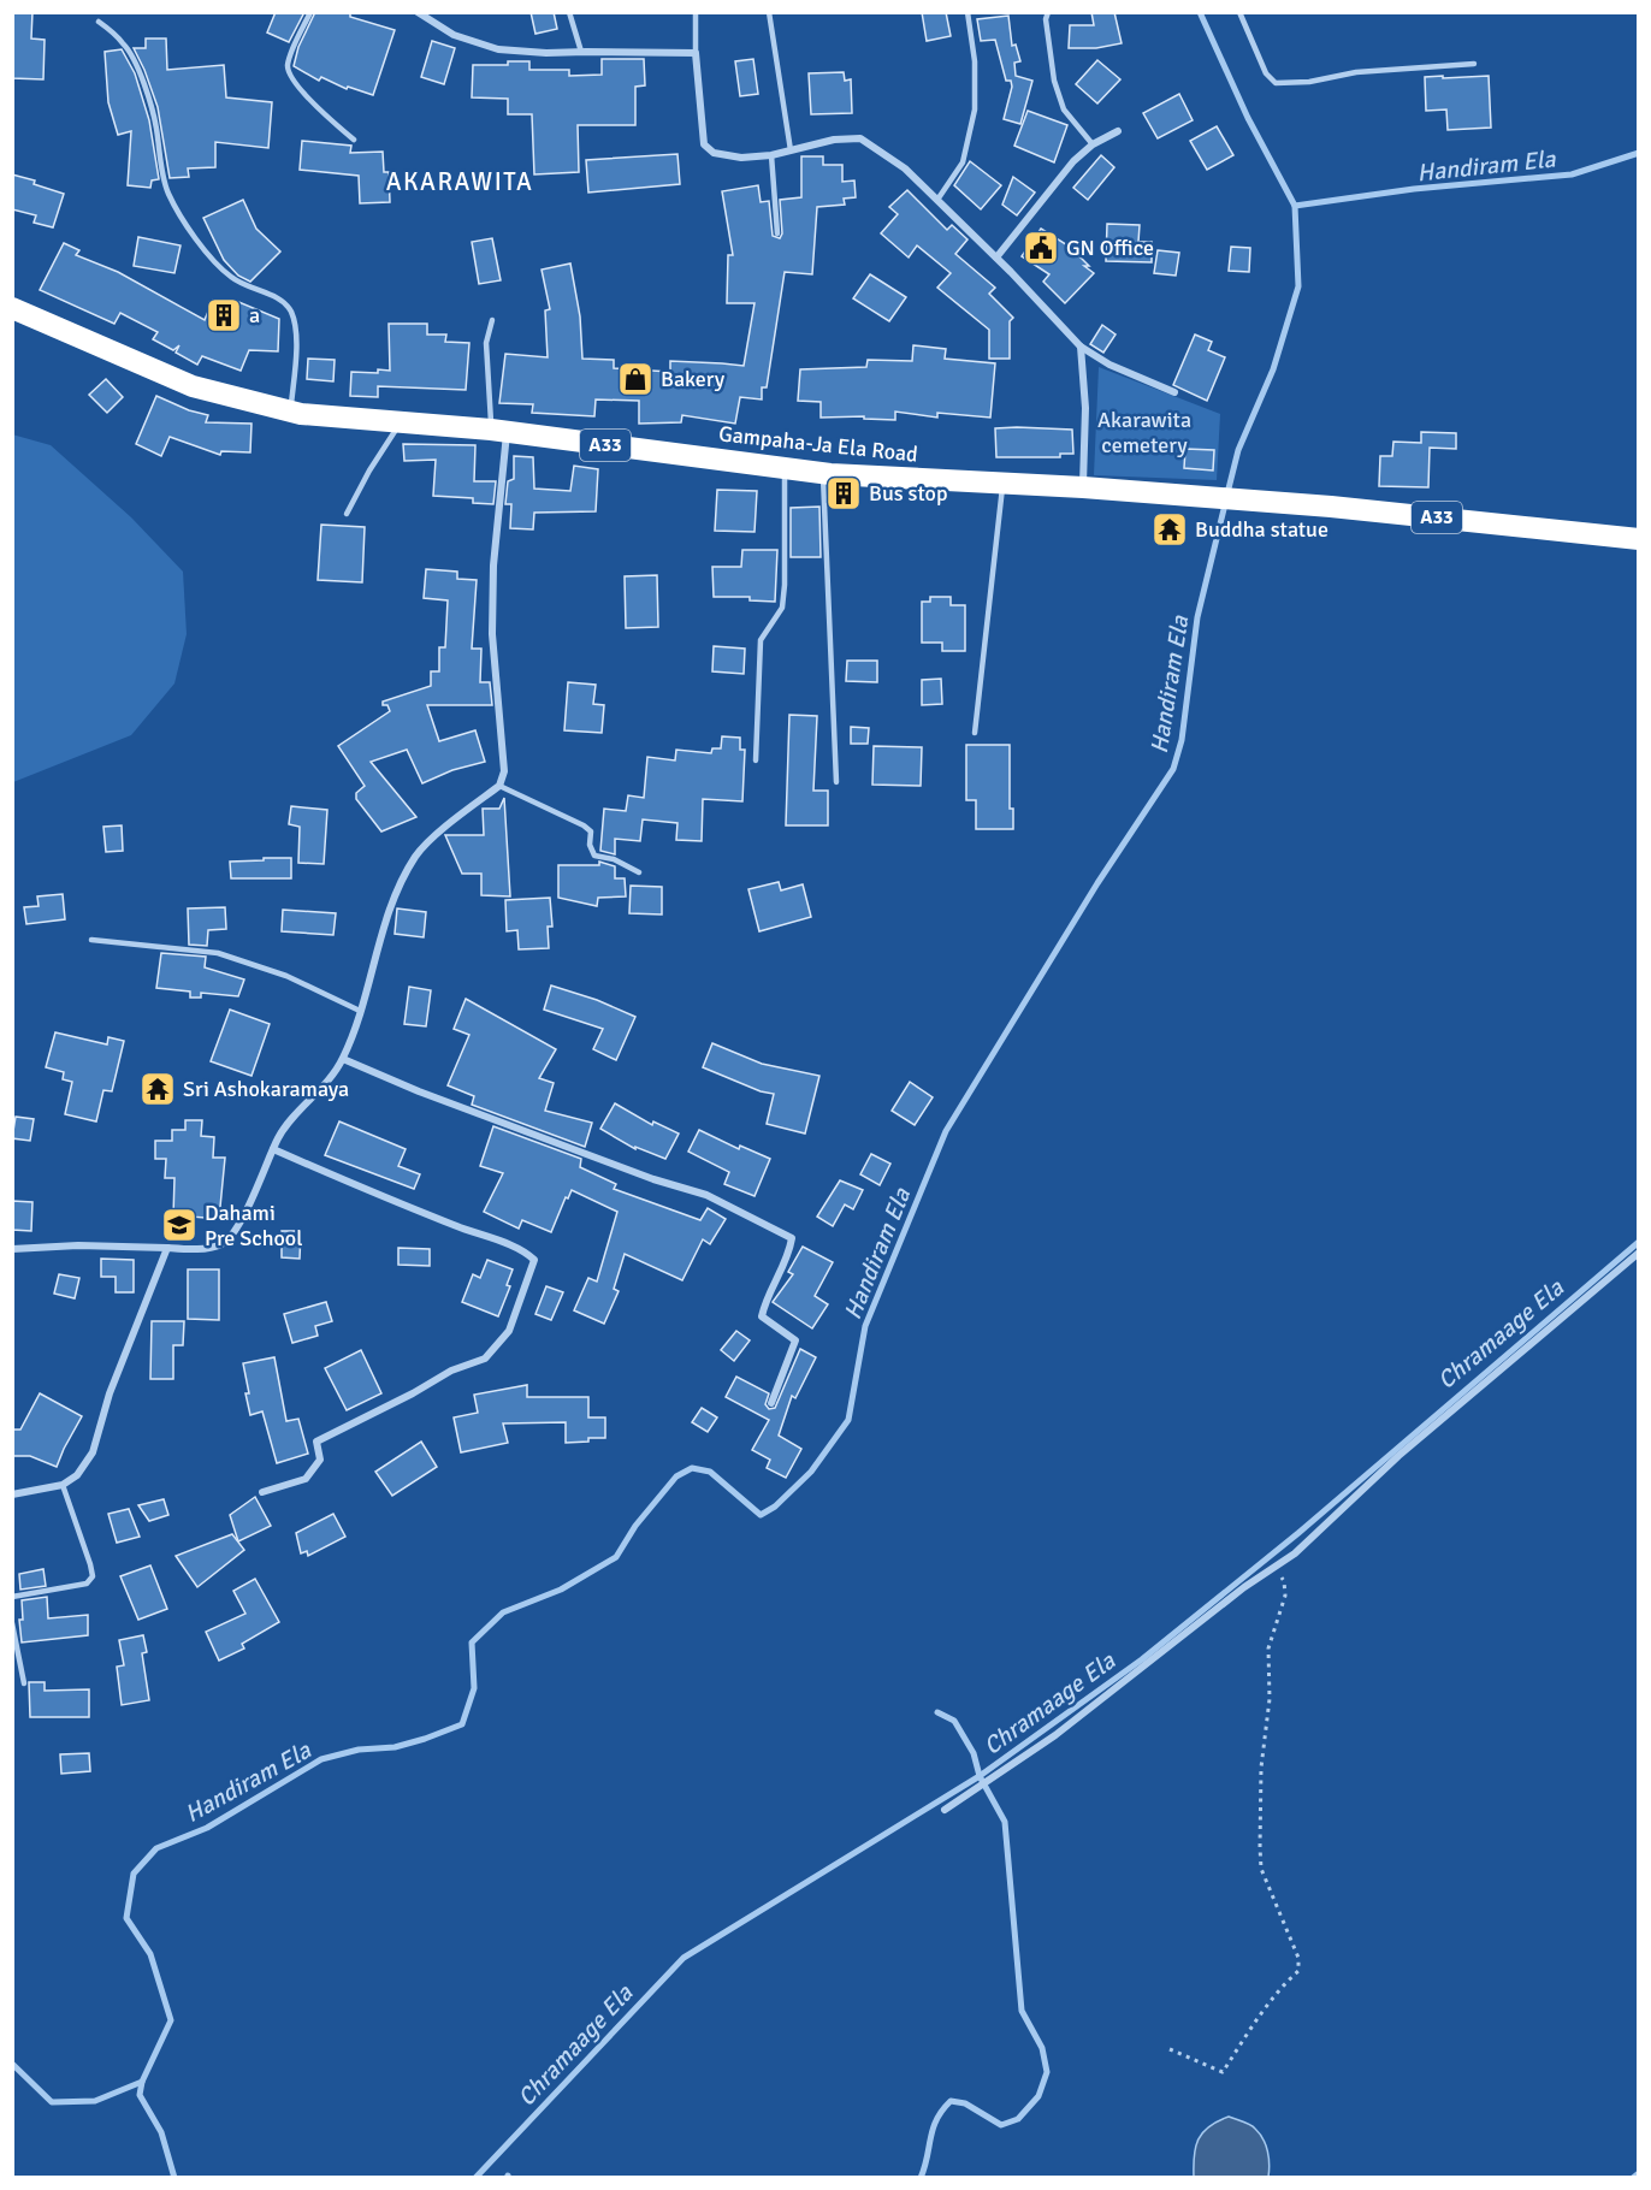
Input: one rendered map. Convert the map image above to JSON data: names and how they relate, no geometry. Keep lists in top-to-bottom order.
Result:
{
  "streets": {
    "highway": ["Gampaha-Ja Ela Road", "A33"]
  },
  "districts": ["AKARAWITA"],
  "water": ["Handiram Ela", "Chramaage Ela"],
  "parks": ["Akarawita cemetery"],
  "places": {
    "public building": ["GN Office"],
    "building": ["a", "Bus stop"],
    "shop": ["Bakery"],
    "temple": ["Buddha statue", "Sri Ashokaramaya"],
    "school or university": ["Dahami Pre School"]
  }
}
